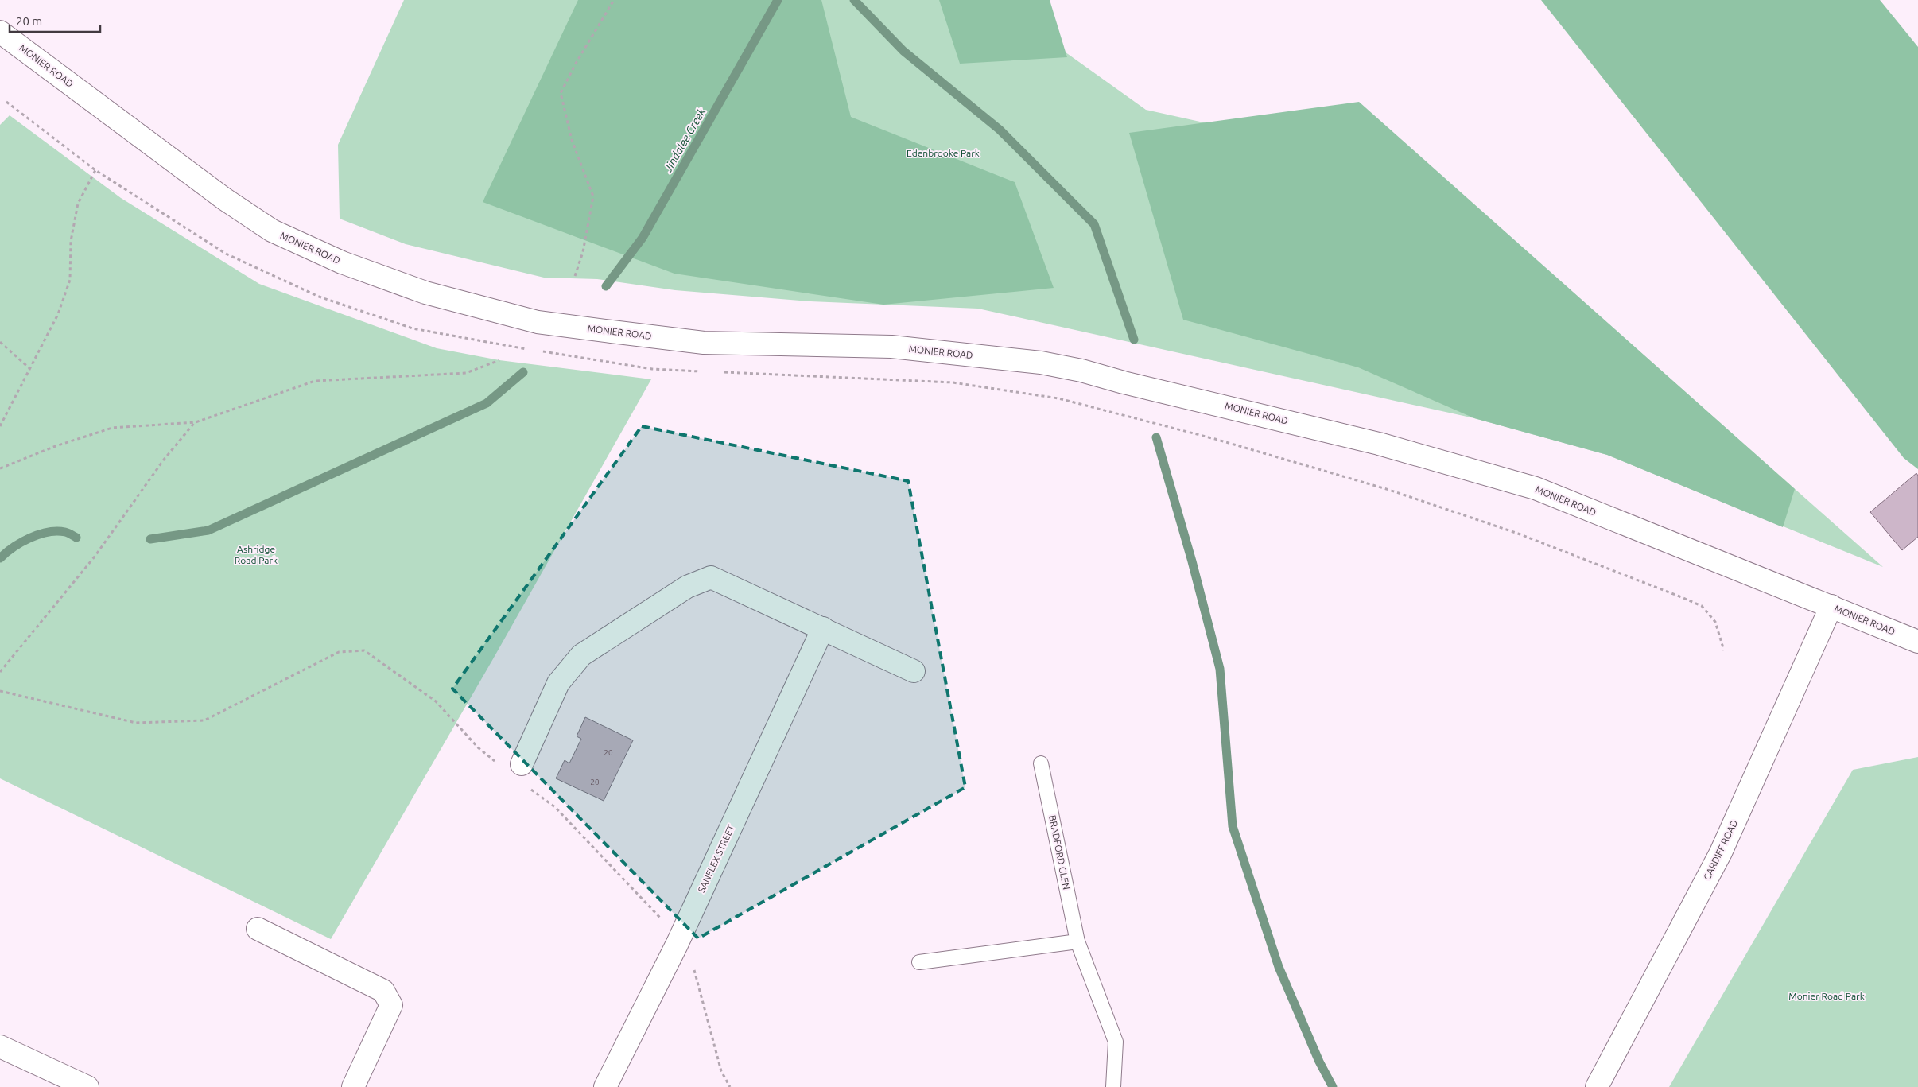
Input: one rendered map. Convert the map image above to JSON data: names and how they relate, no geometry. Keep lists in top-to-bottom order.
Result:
{
  "streets": {
    "main road": ["MONIER ROAD", "CARDIFF ROAD", "SANFLEX STREET"],
    "lane": ["BRADFORD GLEN"]
  },
  "crossings": [
    ["MONIER ROAD", "CARDIFF ROAD"]
  ],
  "water": ["Jindalee Creek"],
  "parks": ["Edenbrooke Park", "Ashridge Road Park", "Monier Road Park"],
  "house_numbers": ["20", "20"],
  "scale_bar": "20 m"
}
